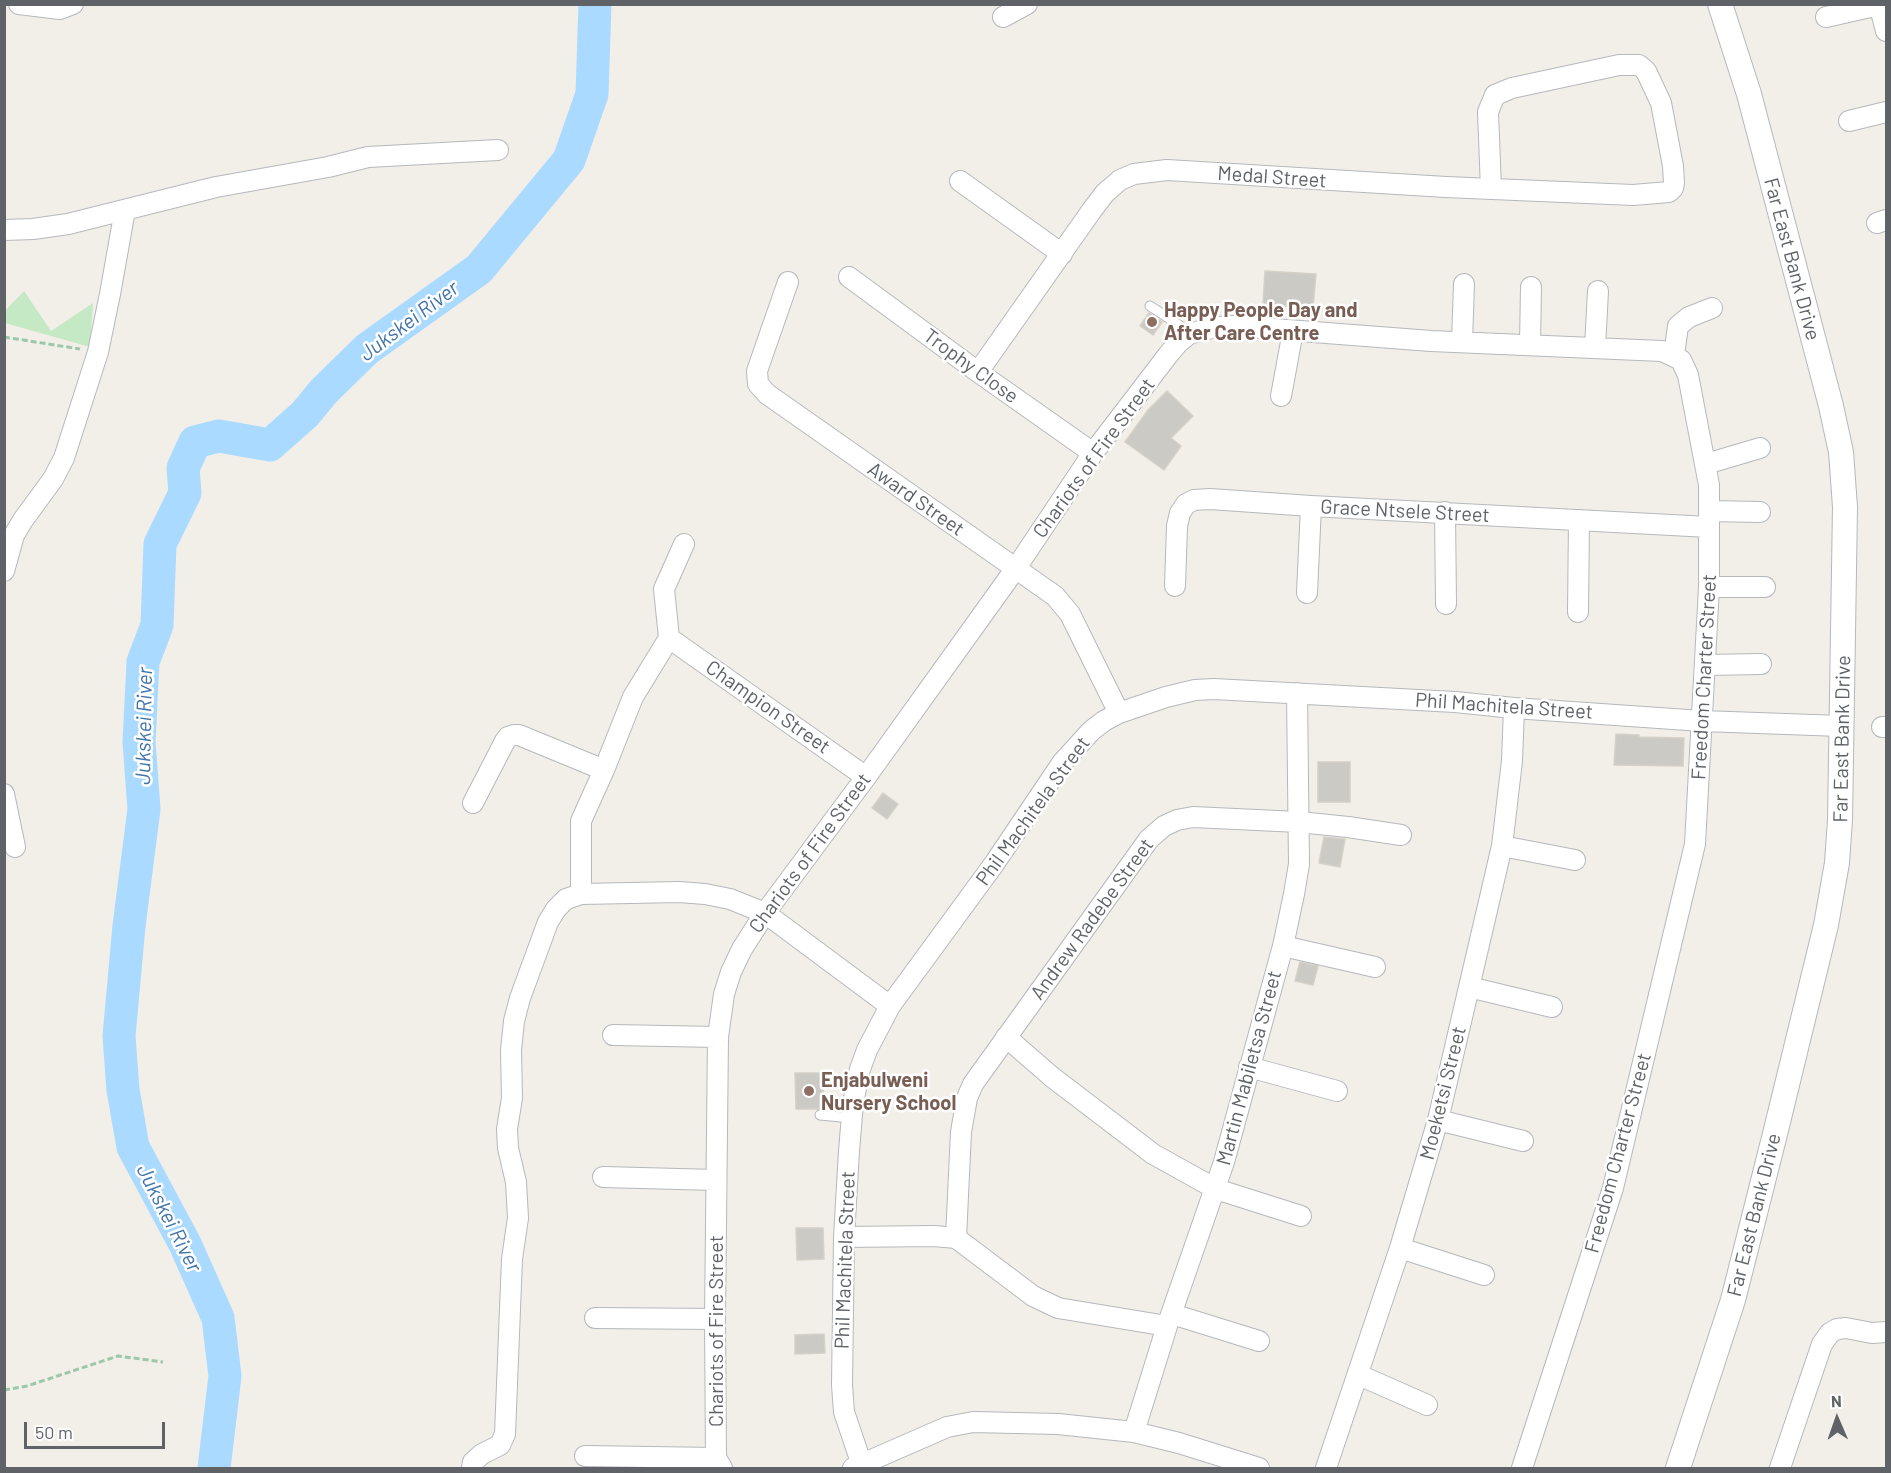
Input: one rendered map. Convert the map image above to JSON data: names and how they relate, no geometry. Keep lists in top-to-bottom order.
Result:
{
  "streets": {
    "street": [
      "Medal Street",
      "Far East Bank Drive",
      "Trophy Close",
      "Chariots of Fire Street",
      "Award Street",
      "Grace Ntsele Street",
      "Freedom Charter Street",
      "Phil Machitela Street",
      "Champion Street",
      "Andrew Radebe Street",
      "Martin Mabiletsa Street",
      "Moeketsi Street"
    ]
  },
  "crossings": [
    ["Medal Street", "Trophy Close"],
    ["Far East Bank Drive", "Phil Machitela Street"],
    ["Trophy Close", "Chariots of Fire Street"],
    ["Chariots of Fire Street", "Award Street"],
    ["Chariots of Fire Street", "Champion Street"],
    ["Award Street", "Phil Machitela Street"],
    ["Grace Ntsele Street", "Freedom Charter Street"],
    ["Freedom Charter Street", "Phil Machitela Street"],
    ["Phil Machitela Street", "Martin Mabiletsa Street"],
    ["Phil Machitela Street", "Moeketsi Street"],
    ["Andrew Radebe Street", "Martin Mabiletsa Street"]
  ],
  "water": ["Jukskei River"],
  "places": ["Happy People Day and After Care Centre", "Enjabulweni Nursery School"],
  "scale_bar": "50 m",
  "north": "top"
}
